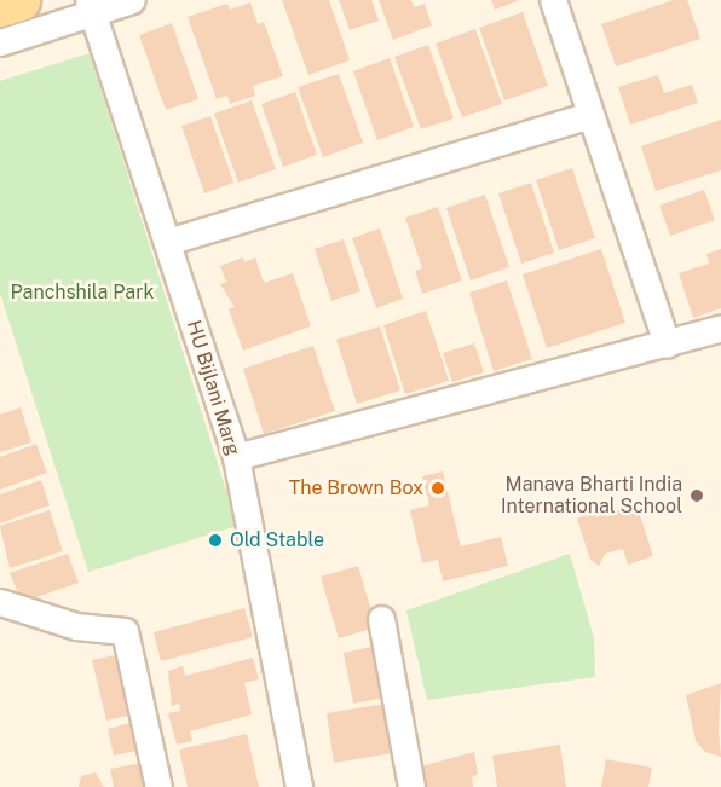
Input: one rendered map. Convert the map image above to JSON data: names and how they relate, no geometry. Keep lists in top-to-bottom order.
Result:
{
  "streets": {
    "street": ["HU Bijlani Marg"]
  },
  "parks": ["Panchshila Park"],
  "places": ["The Brown Box", "Manava Bharti India International School", "Old Stable"]
}
